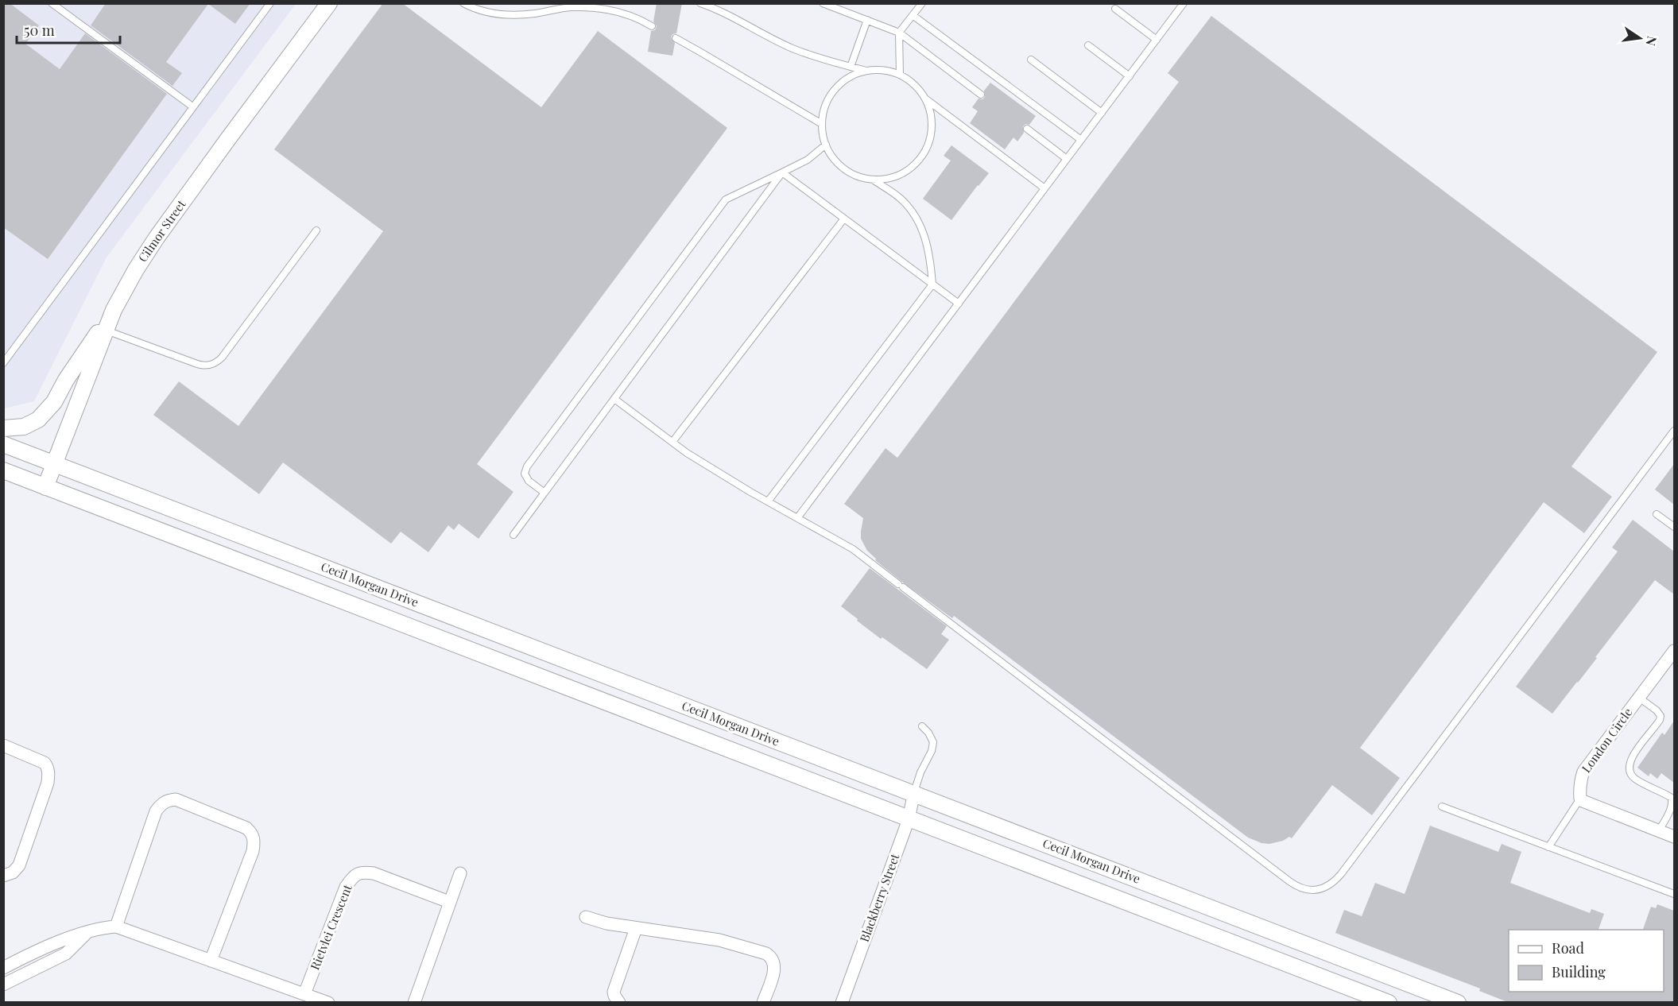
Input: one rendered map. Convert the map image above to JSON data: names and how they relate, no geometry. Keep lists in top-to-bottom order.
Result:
{
  "streets": {
    "street": [
      "Cilmor Street",
      "Cecil Morgan Drive",
      "London Circle",
      "Blackberry Street",
      "Rietvlei Crescent"
    ]
  },
  "crossings": [
    ["Cilmor Street", "Cecil Morgan Drive"],
    ["Cecil Morgan Drive", "Blackberry Street"]
  ],
  "legend": ["Road", "Building"],
  "scale_bar": "50 m",
  "north": "right"
}
